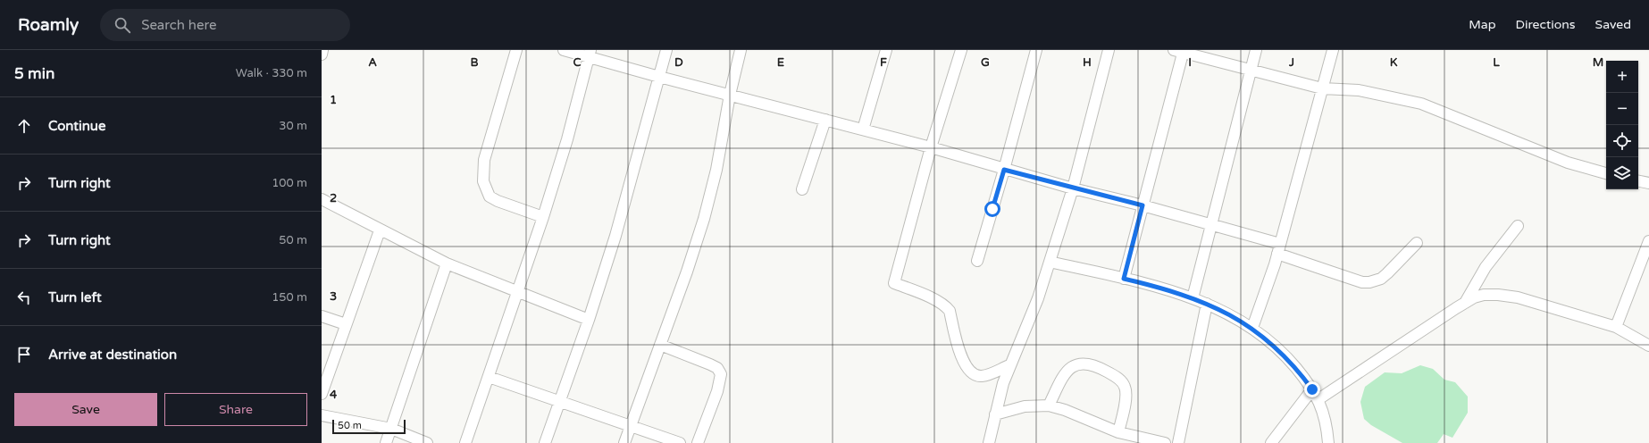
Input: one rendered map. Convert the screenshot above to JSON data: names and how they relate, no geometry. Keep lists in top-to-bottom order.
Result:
{
  "scale_bar": "50 m",
  "page": {
    "header": "Roamly",
    "search": "Search here",
    "nav": ["Map", "Directions", "Saved"],
    "heading": ["5 min", "Walk · 330 m"],
    "map_buttons": ["+", "−"],
    "list": [
      ["Continue", "30 m"],
      ["Turn right", "100 m"],
      ["Turn right", "50 m"],
      ["Turn left", "150 m"],
      "Arrive at destination"
    ],
    "buttons": ["Save", "Share"],
    "scale": "50 m"
  },
  "grid": {
    "columns": [
      "A",
      "B",
      "C",
      "D",
      "E",
      "F",
      "G",
      "H",
      "I",
      "J",
      "K",
      "L",
      "M"
    ],
    "rows": [
      "1",
      "2",
      "3",
      "4"
    ]
  }
}
